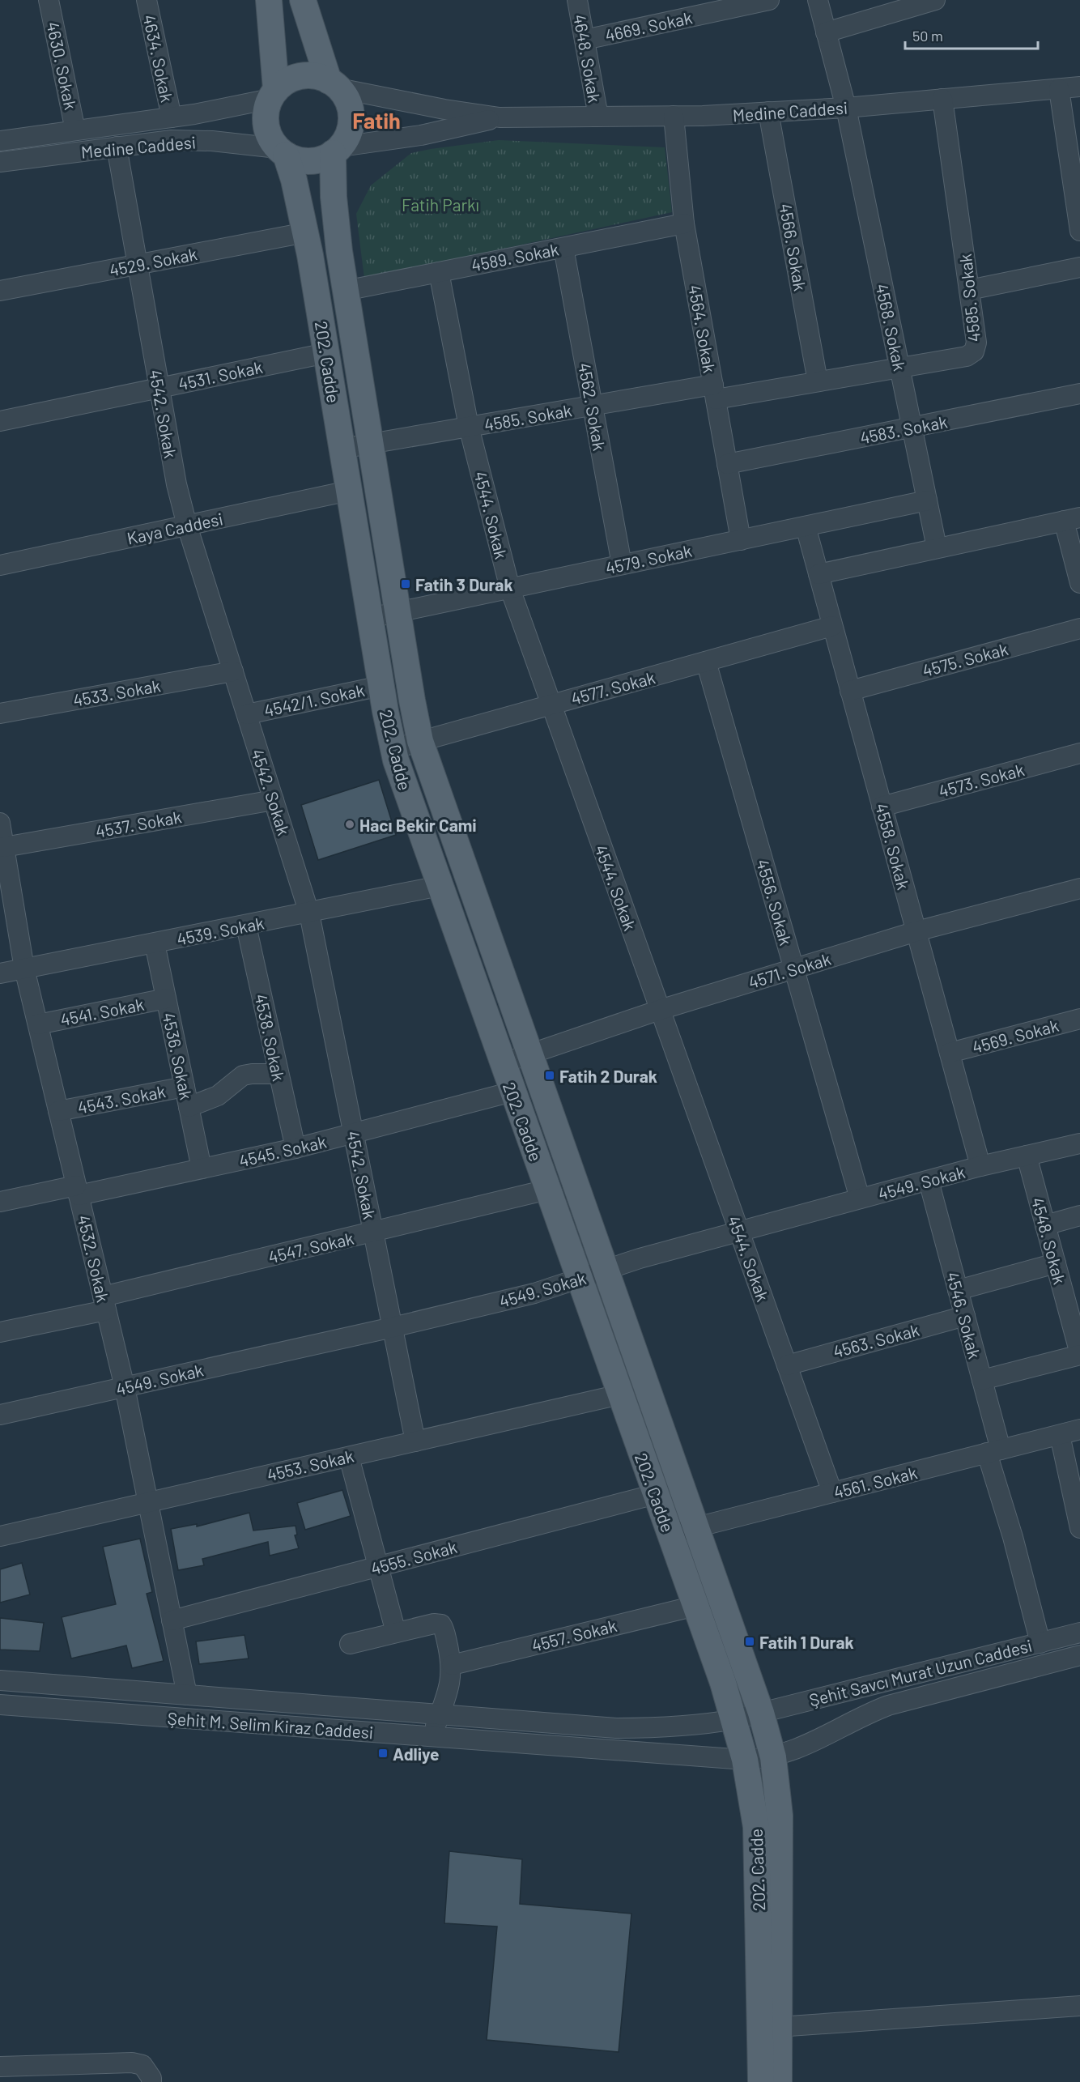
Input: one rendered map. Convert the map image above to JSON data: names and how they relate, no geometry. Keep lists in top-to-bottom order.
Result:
{
  "streets": {
    "main road": ["202. Cadde"],
    "street": [
      "4669. Sokak",
      "4634. Sokak",
      "4648. Sokak",
      "4630. Sokak",
      "Medine Caddesi",
      "4566. Sokak",
      "4589. Sokak",
      "4529. Sokak",
      "4585. Sokak",
      "4568. Sokak",
      "4564. Sokak",
      "4531. Sokak",
      "4562. Sokak",
      "4542. Sokak",
      "4583. Sokak",
      "4544. Sokak",
      "Kaya Caddesi",
      "4579. Sokak",
      "4575. Sokak",
      "4577. Sokak",
      "4533. Sokak",
      "4542/1. Sokak",
      "4573. Sokak",
      "4537. Sokak",
      "4558. Sokak",
      "4556. Sokak",
      "4539. Sokak",
      "4571. Sokak",
      "4541. Sokak",
      "4569. Sokak",
      "4538. Sokak",
      "4536. Sokak",
      "4543. Sokak",
      "4545. Sokak",
      "4549. Sokak",
      "4548. Sokak",
      "4547. Sokak",
      "4532. Sokak",
      "4546. Sokak",
      "4563. Sokak",
      "4553. Sokak",
      "4561. Sokak",
      "4555. Sokak",
      "4557. Sokak",
      "Şehit Savcı Murat Uzun Caddesi",
      "Şehit M. Selim Kiraz Caddesi"
    ]
  },
  "crossings": [
    ["4669. Sokak", "4648. Sokak"],
    ["4634. Sokak", "Medine Caddesi"],
    ["4648. Sokak", "Medine Caddesi"],
    ["4630. Sokak", "Medine Caddesi"],
    ["Medine Caddesi", "4566. Sokak"],
    ["Medine Caddesi", "4585. Sokak"],
    ["Medine Caddesi", "4568. Sokak"],
    ["Medine Caddesi", "4564. Sokak"],
    ["Medine Caddesi", "202. Cadde"],
    ["Medine Caddesi", "4542. Sokak"],
    ["4566. Sokak", "4585. Sokak"],
    ["4589. Sokak", "4564. Sokak"],
    ["4589. Sokak", "202. Cadde"],
    ["4589. Sokak", "4562. Sokak"],
    ["4589. Sokak", "4544. Sokak"],
    ["4529. Sokak", "202. Cadde"],
    ["4529. Sokak", "4542. Sokak"],
    ["4585. Sokak", "4568. Sokak"],
    ["4585. Sokak", "4564. Sokak"],
    ["4585. Sokak", "202. Cadde"],
    ["4585. Sokak", "4562. Sokak"],
    ["4585. Sokak", "4544. Sokak"],
    ["4568. Sokak", "4583. Sokak"],
    ["4568. Sokak", "4579. Sokak"],
    ["4564. Sokak", "4583. Sokak"],
    ["4564. Sokak", "4579. Sokak"],
    ["202. Cadde", "4531. Sokak"],
    ["202. Cadde", "Kaya Caddesi"],
    ["202. Cadde", "4579. Sokak"],
    ["202. Cadde", "4577. Sokak"],
    ["202. Cadde", "4542/1. Sokak"],
    ["202. Cadde", "4539. Sokak"],
    ["202. Cadde", "4571. Sokak"],
    ["202. Cadde", "4545. Sokak"],
    ["202. Cadde", "4549. Sokak"],
    ["202. Cadde", "4547. Sokak"],
    ["202. Cadde", "4553. Sokak"],
    ["202. Cadde", "4561. Sokak"],
    ["202. Cadde", "4555. Sokak"],
    ["202. Cadde", "4557. Sokak"],
    ["202. Cadde", "Şehit Savcı Murat Uzun Caddesi"],
    ["202. Cadde", "Şehit M. Selim Kiraz Caddesi"],
    ["4531. Sokak", "4542. Sokak"],
    ["4562. Sokak", "4579. Sokak"],
    ["4542. Sokak", "Kaya Caddesi"],
    ["4542. Sokak", "4533. Sokak"],
    ["4542. Sokak", "4542/1. Sokak"],
    ["4542. Sokak", "4537. Sokak"],
    ["4542. Sokak", "4539. Sokak"],
    ["4542. Sokak", "4545. Sokak"],
    ["4542. Sokak", "4549. Sokak"],
    ["4542. Sokak", "4547. Sokak"],
    ["4542. Sokak", "4553. Sokak"],
    ["4544. Sokak", "4579. Sokak"],
    ["4544. Sokak", "4577. Sokak"],
    ["4544. Sokak", "4571. Sokak"],
    ["4544. Sokak", "4549. Sokak"],
    ["4544. Sokak", "4563. Sokak"],
    ["4544. Sokak", "4561. Sokak"],
    ["4579. Sokak", "4558. Sokak"],
    ["4575. Sokak", "4558. Sokak"],
    ["4577. Sokak", "4558. Sokak"],
    ["4577. Sokak", "4556. Sokak"],
    ["4573. Sokak", "4558. Sokak"],
    ["4537. Sokak", "4532. Sokak"],
    ["4558. Sokak", "4571. Sokak"],
    ["4558. Sokak", "4569. Sokak"],
    ["4558. Sokak", "4549. Sokak"],
    ["4556. Sokak", "4571. Sokak"],
    ["4556. Sokak", "4549. Sokak"],
    ["4539. Sokak", "4538. Sokak"],
    ["4539. Sokak", "4536. Sokak"],
    ["4539. Sokak", "4532. Sokak"],
    ["4541. Sokak", "4536. Sokak"],
    ["4541. Sokak", "4532. Sokak"],
    ["4538. Sokak", "4545. Sokak"],
    ["4536. Sokak", "4543. Sokak"],
    ["4536. Sokak", "4545. Sokak"],
    ["4543. Sokak", "4532. Sokak"],
    ["4545. Sokak", "4532. Sokak"],
    ["4549. Sokak", "4548. Sokak"],
    ["4549. Sokak", "4532. Sokak"],
    ["4549. Sokak", "4546. Sokak"],
    ["4547. Sokak", "4532. Sokak"],
    ["4532. Sokak", "4553. Sokak"],
    ["4532. Sokak", "4555. Sokak"],
    ["4532. Sokak", "Şehit M. Selim Kiraz Caddesi"],
    ["4546. Sokak", "4563. Sokak"],
    ["4546. Sokak", "4561. Sokak"],
    ["4546. Sokak", "Şehit Savcı Murat Uzun Caddesi"],
    ["Şehit Savcı Murat Uzun Caddesi", "Şehit M. Selim Kiraz Caddesi"]
  ],
  "districts": ["Fatih"],
  "parks": ["Fatih Parkı"],
  "places": {
    "transit": [
      "Fatih 3 Durak",
      "Fatih 2 Durak",
      "Fatih 1 Durak",
      "Adliye"
    ],
    "other": ["Hacı Bekir Cami"]
  },
  "scale_bar": "50 m"
}
